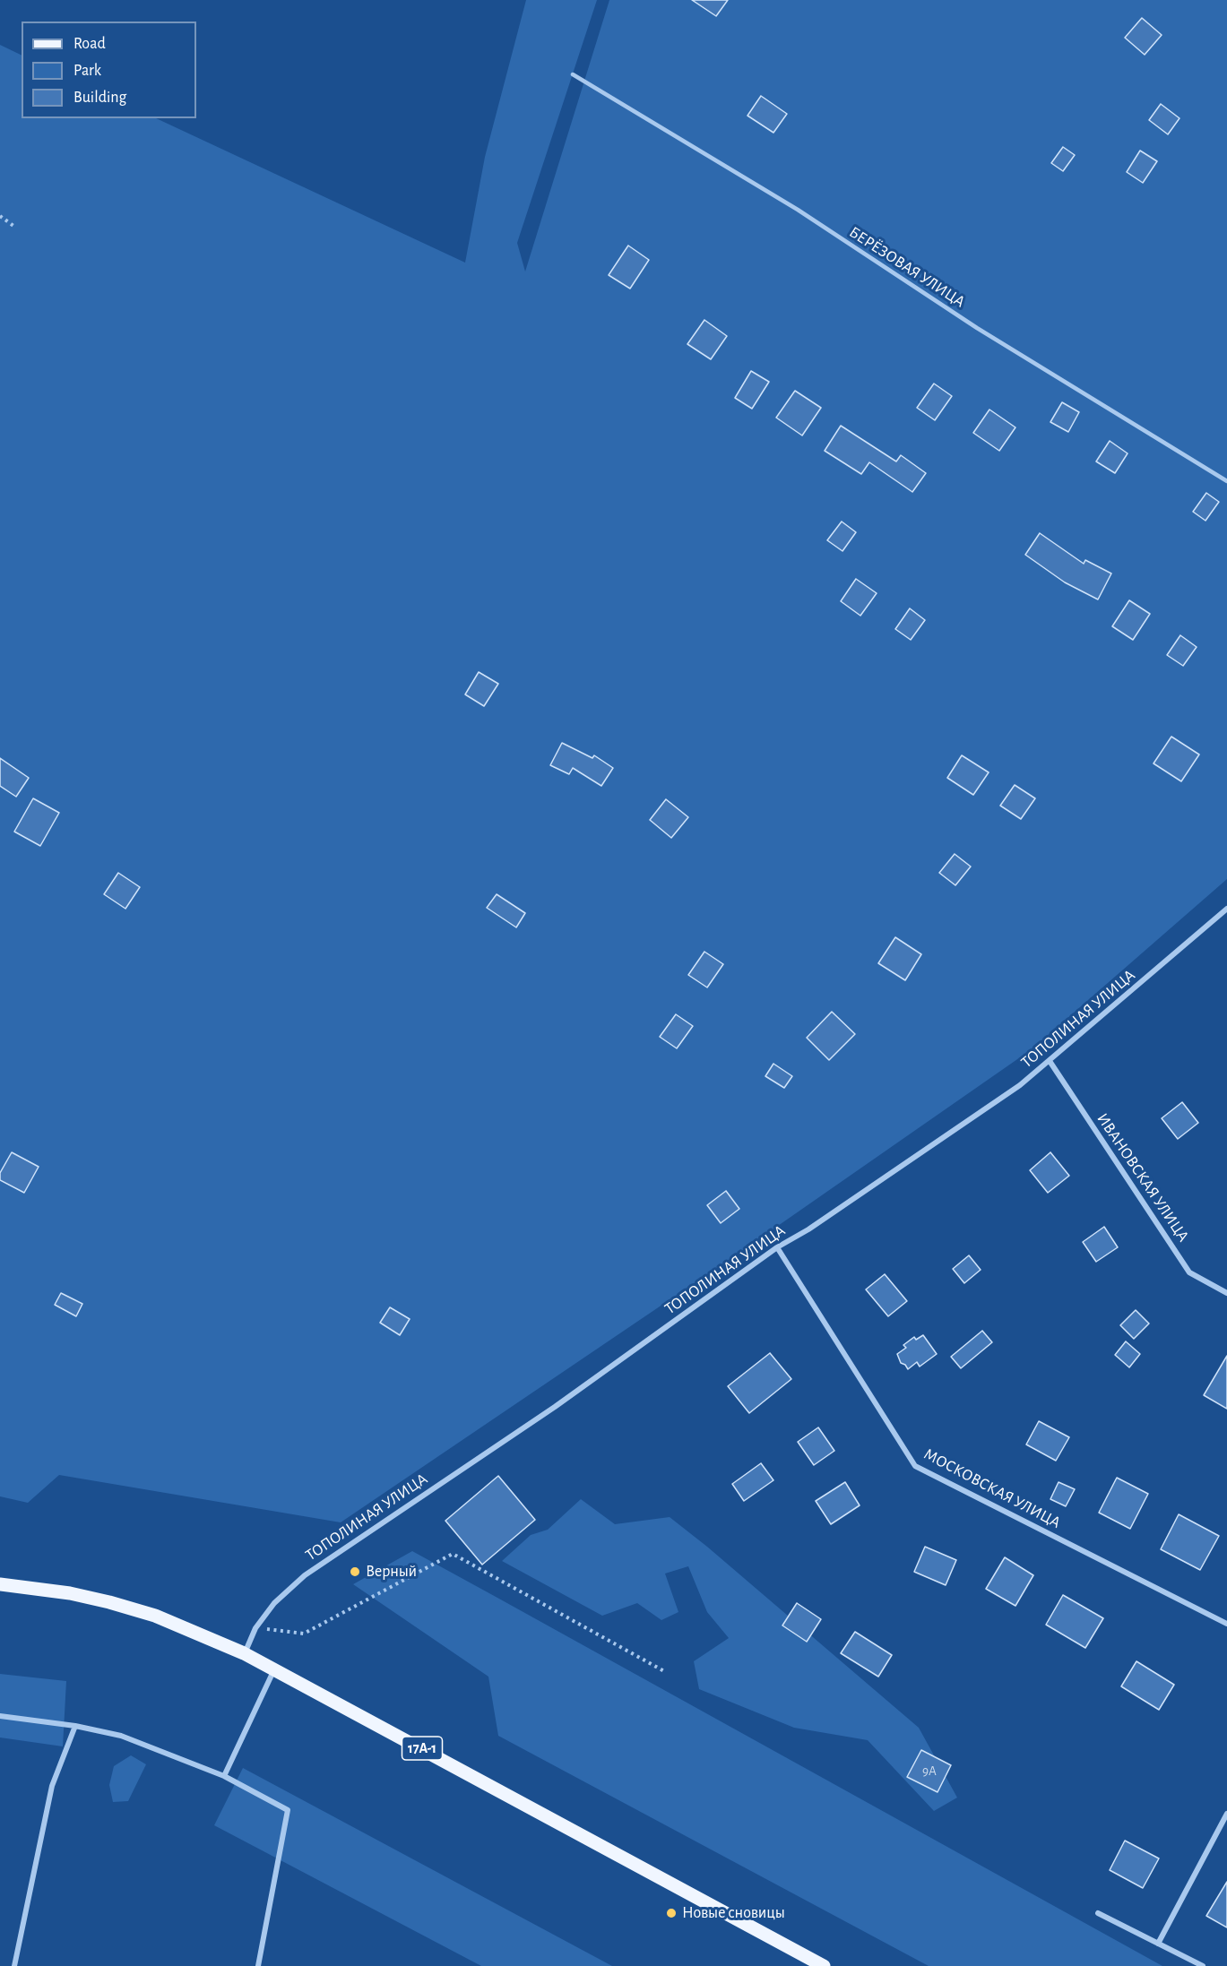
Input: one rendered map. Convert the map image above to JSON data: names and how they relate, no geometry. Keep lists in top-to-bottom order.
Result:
{
  "streets": {
    "main road": ["17А-1"],
    "street": ["ТОПОЛИНАЯ УЛИЦА", "ИВАНОВСКАЯ УЛИЦА", "МОСКОВСКАЯ УЛИЦА"],
    "lane": ["БЕРЁЗОВАЯ УЛИЦА"]
  },
  "crossings": [
    ["ТОПОЛИНАЯ УЛИЦА", "ИВАНОВСКАЯ УЛИЦА"],
    ["ТОПОЛИНАЯ УЛИЦА", "МОСКОВСКАЯ УЛИЦА"],
    ["ТОПОЛИНАЯ УЛИЦА", "17А-1"]
  ],
  "places": ["Верный", "Новые сновицы"],
  "house_numbers": ["9А"],
  "legend": ["Road", "Park", "Building"]
}
